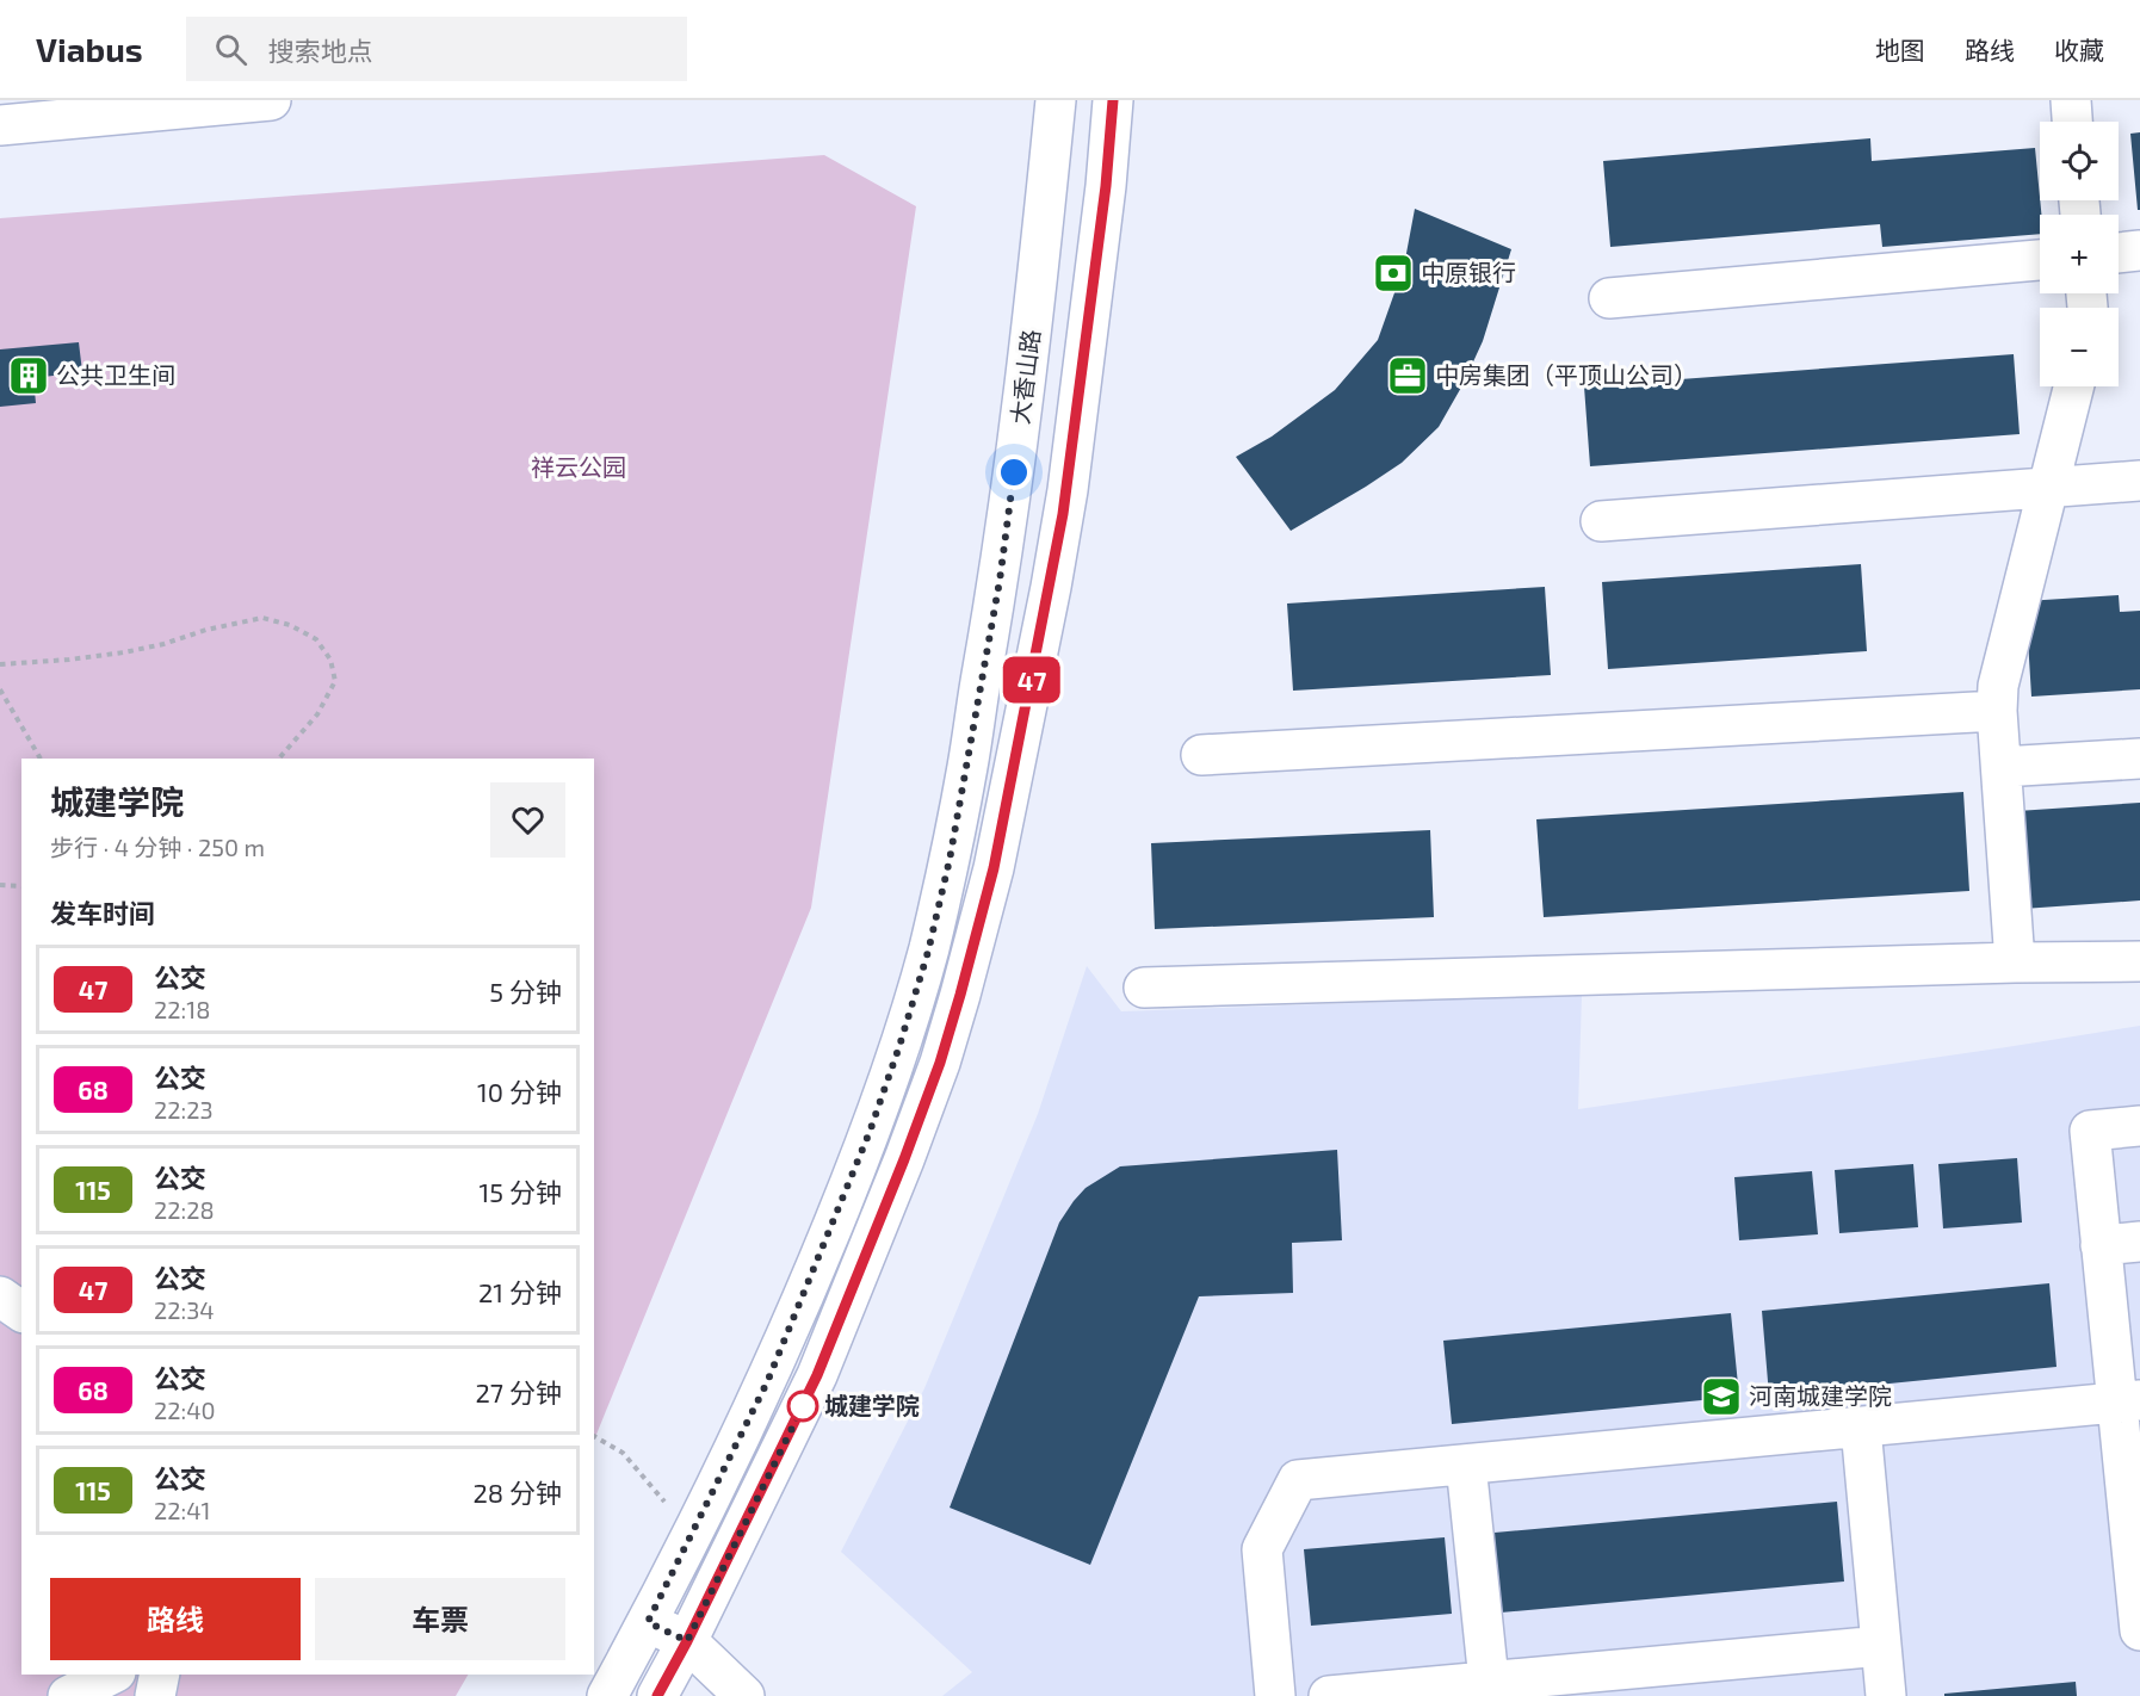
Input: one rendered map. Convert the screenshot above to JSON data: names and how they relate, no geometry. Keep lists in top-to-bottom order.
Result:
{
  "streets": {
    "main road": ["大香山路"]
  },
  "parks": ["祥云公园"],
  "places": {
    "bank": ["中原银行"],
    "building": ["公共卫生间"],
    "office": ["中房集团（平顶山公司）"],
    "school or university": ["河南城建学院"],
    "other": ["城建学院"]
  },
  "lines": ["bus line 47"],
  "page": {
    "header": "Viabus",
    "search": "搜索地点",
    "nav": ["地图", "路线", "收藏"],
    "on_map": "47",
    "map_buttons": ["+", "−"],
    "heading": [
      ["城建学院", "步行 · 4 分钟 · 250 m"],
      "发车时间"
    ],
    "list": [
      {
        "mark": "47",
        "name": "公交",
        "note": "22:18",
        "value": "5 分钟"
      },
      {
        "mark": "68",
        "name": "公交",
        "note": "22:23",
        "value": "10 分钟"
      },
      {
        "mark": "115",
        "name": "公交",
        "note": "22:28",
        "value": "15 分钟"
      },
      {
        "mark": "47",
        "name": "公交",
        "note": "22:34",
        "value": "21 分钟"
      },
      {
        "mark": "68",
        "name": "公交",
        "note": "22:40",
        "value": "27 分钟"
      },
      {
        "mark": "115",
        "name": "公交",
        "note": "22:41",
        "value": "28 分钟"
      }
    ],
    "buttons": ["路线", "车票"]
  }
}
